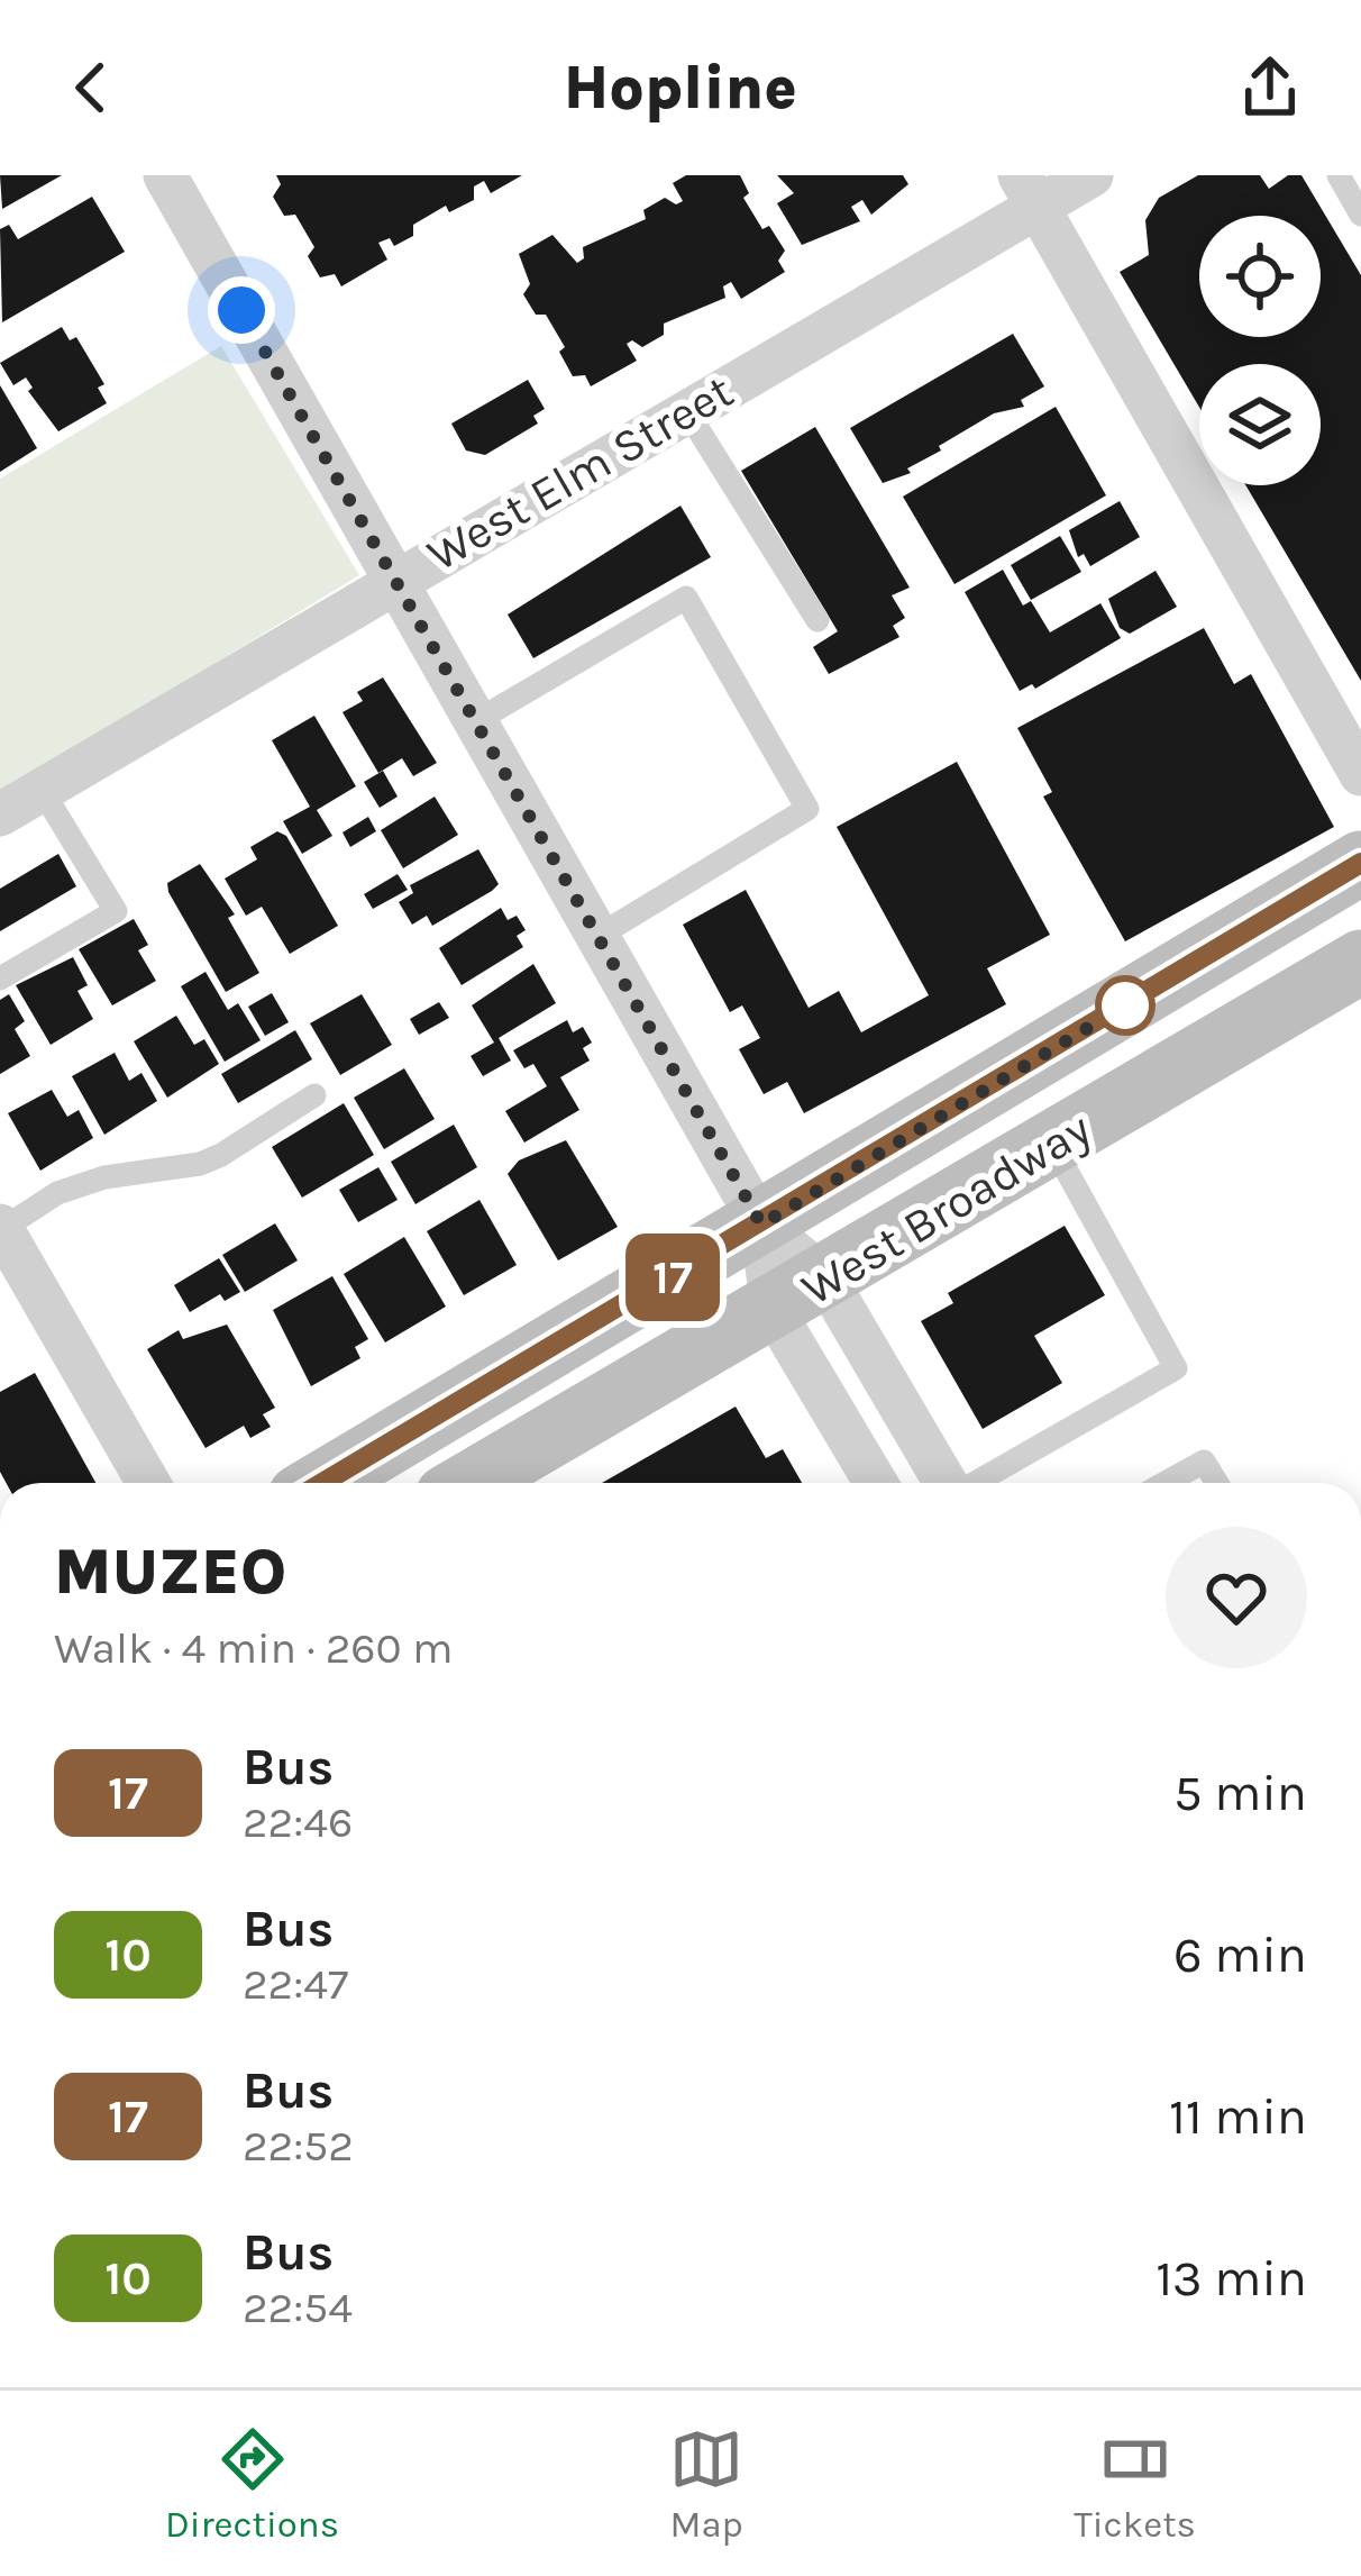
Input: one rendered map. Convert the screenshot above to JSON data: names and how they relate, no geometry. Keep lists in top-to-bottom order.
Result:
{
  "streets": {
    "main road": ["West Broadway"],
    "street": ["West Elm Street"]
  },
  "lines": ["bus line 17"],
  "page": {
    "header": "Hopline",
    "on_map": "17",
    "heading": ["MUZEO", "Walk · 4 min · 260 m"],
    "list": [
      {
        "mark": "17",
        "name": "Bus",
        "note": "22:46",
        "value": "5 min"
      },
      {
        "mark": "10",
        "name": "Bus",
        "note": "22:47",
        "value": "6 min"
      },
      {
        "mark": "17",
        "name": "Bus",
        "note": "22:52",
        "value": "11 min"
      },
      {
        "mark": "10",
        "name": "Bus",
        "note": "22:54",
        "value": "13 min"
      }
    ],
    "tabs": ["Directions", "Map", "Tickets"]
  }
}
